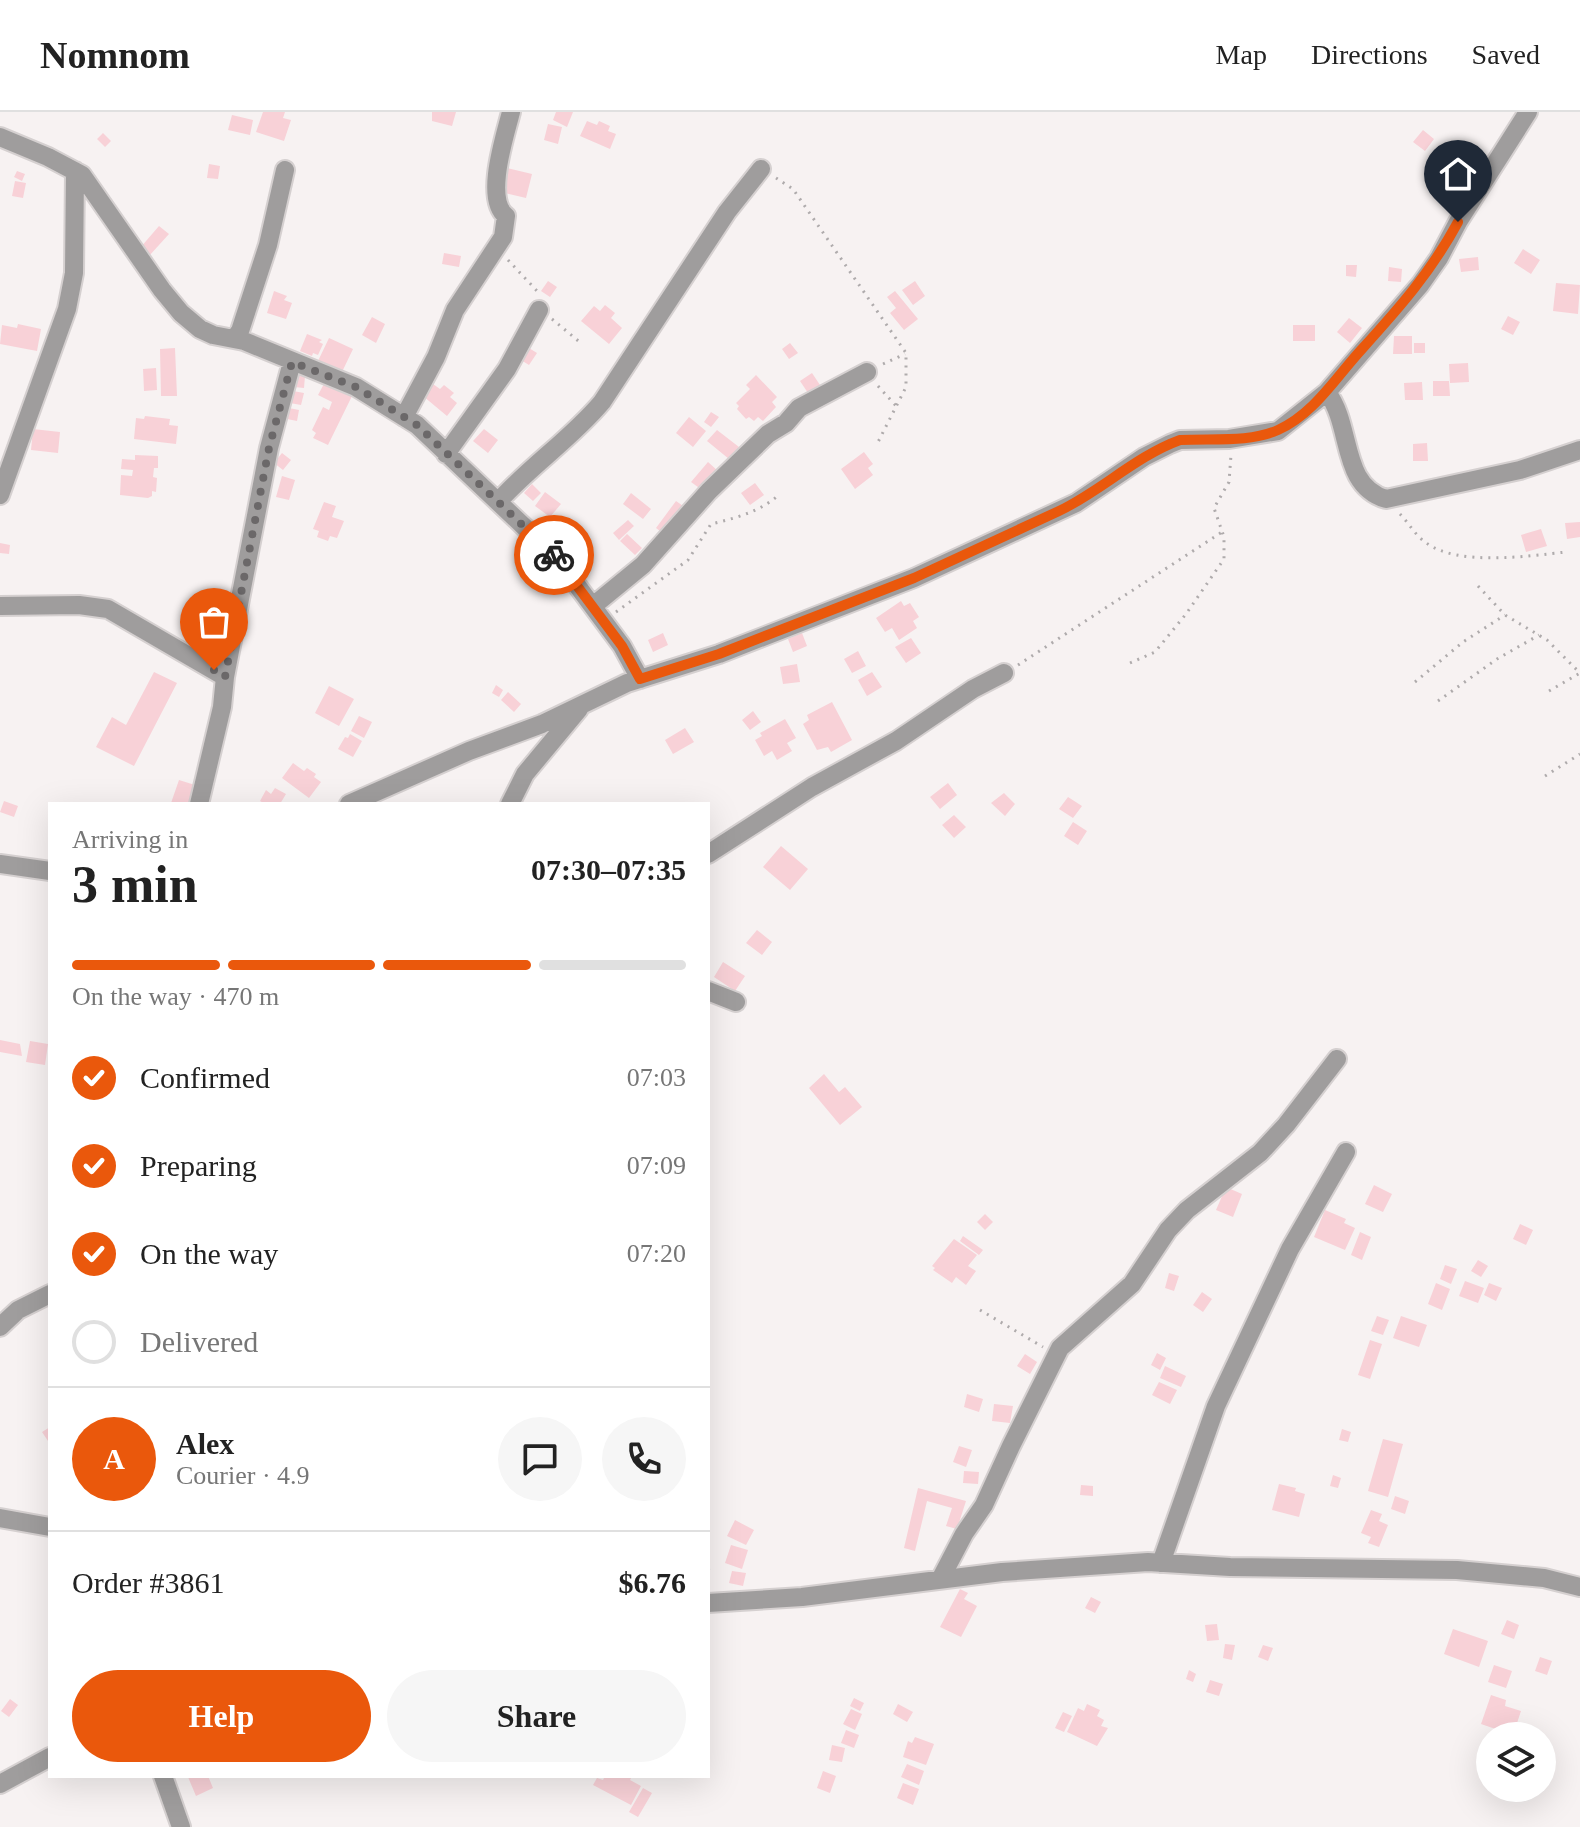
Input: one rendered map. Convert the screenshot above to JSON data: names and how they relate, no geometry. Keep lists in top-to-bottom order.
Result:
{
  "page": {
    "header": "Nomnom",
    "nav": ["Map", "Directions", "Saved"],
    "heading": ["3 min", "Arriving in", "07:30–07:35"],
    "panel": [
      "Alex",
      "Courier · 4.9",
      "Order #3861",
      "$6.76"
    ],
    "bar": "On the way · 470 m",
    "list": [
      ["Confirmed", "07:03"],
      ["Preparing", "07:09"],
      ["On the way", "07:20"],
      "Delivered"
    ],
    "round": "A",
    "buttons": ["Help", "Share"]
  }
}
